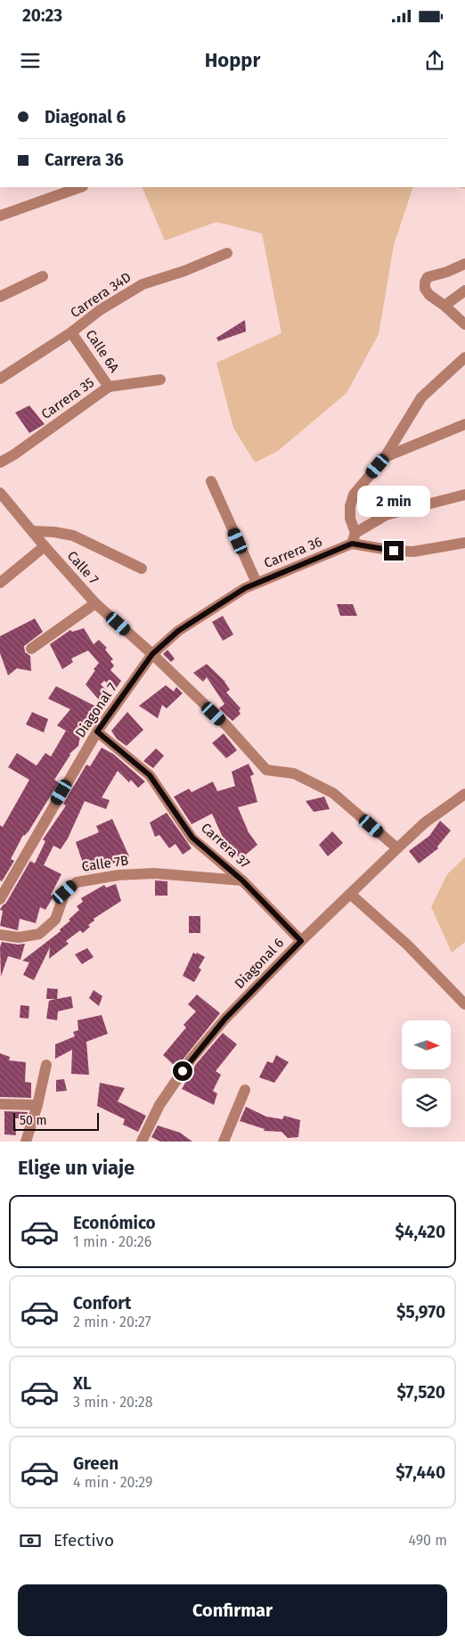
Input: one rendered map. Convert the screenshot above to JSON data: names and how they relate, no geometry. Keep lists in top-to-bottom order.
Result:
{
  "streets": {
    "street": [
      "Carrera 34D",
      "Calle 6A",
      "Carrera 35",
      "Carrera 36",
      "Calle 7",
      "Diagonal 7",
      "Carrera 37",
      "Calle 7B",
      "Diagonal 6"
    ]
  },
  "crossings": [
    ["Carrera 34D", "Calle 6A"],
    ["Calle 6A", "Carrera 35"],
    ["Carrera 36", "Calle 7"],
    ["Carrera 36", "Diagonal 7"],
    ["Calle 7", "Diagonal 7"],
    ["Calle 7", "Diagonal 6"],
    ["Diagonal 7", "Carrera 37"],
    ["Carrera 37", "Calle 7B"],
    ["Carrera 37", "Diagonal 6"]
  ],
  "scale_bar": "50 m",
  "north": "right",
  "page": {
    "status": "20:23",
    "header": "Hoppr",
    "banner": ["Diagonal 6", "Carrera 36"],
    "bubble": "2 min",
    "scale": "50 m",
    "heading": "Elige un viaje",
    "list": [
      {
        "name": "Económico",
        "note": "1 min · 20:26",
        "value": "$4,420"
      },
      {
        "name": "Confort",
        "note": "2 min · 20:27",
        "value": "$5,970"
      },
      {
        "name": "XL",
        "note": "3 min · 20:28",
        "value": "$7,520"
      },
      {
        "name": "Green",
        "note": "4 min · 20:29",
        "value": "$7,440"
      }
    ],
    "pay": ["Efectivo", "490 m"],
    "buttons": "Confirmar"
  }
}
